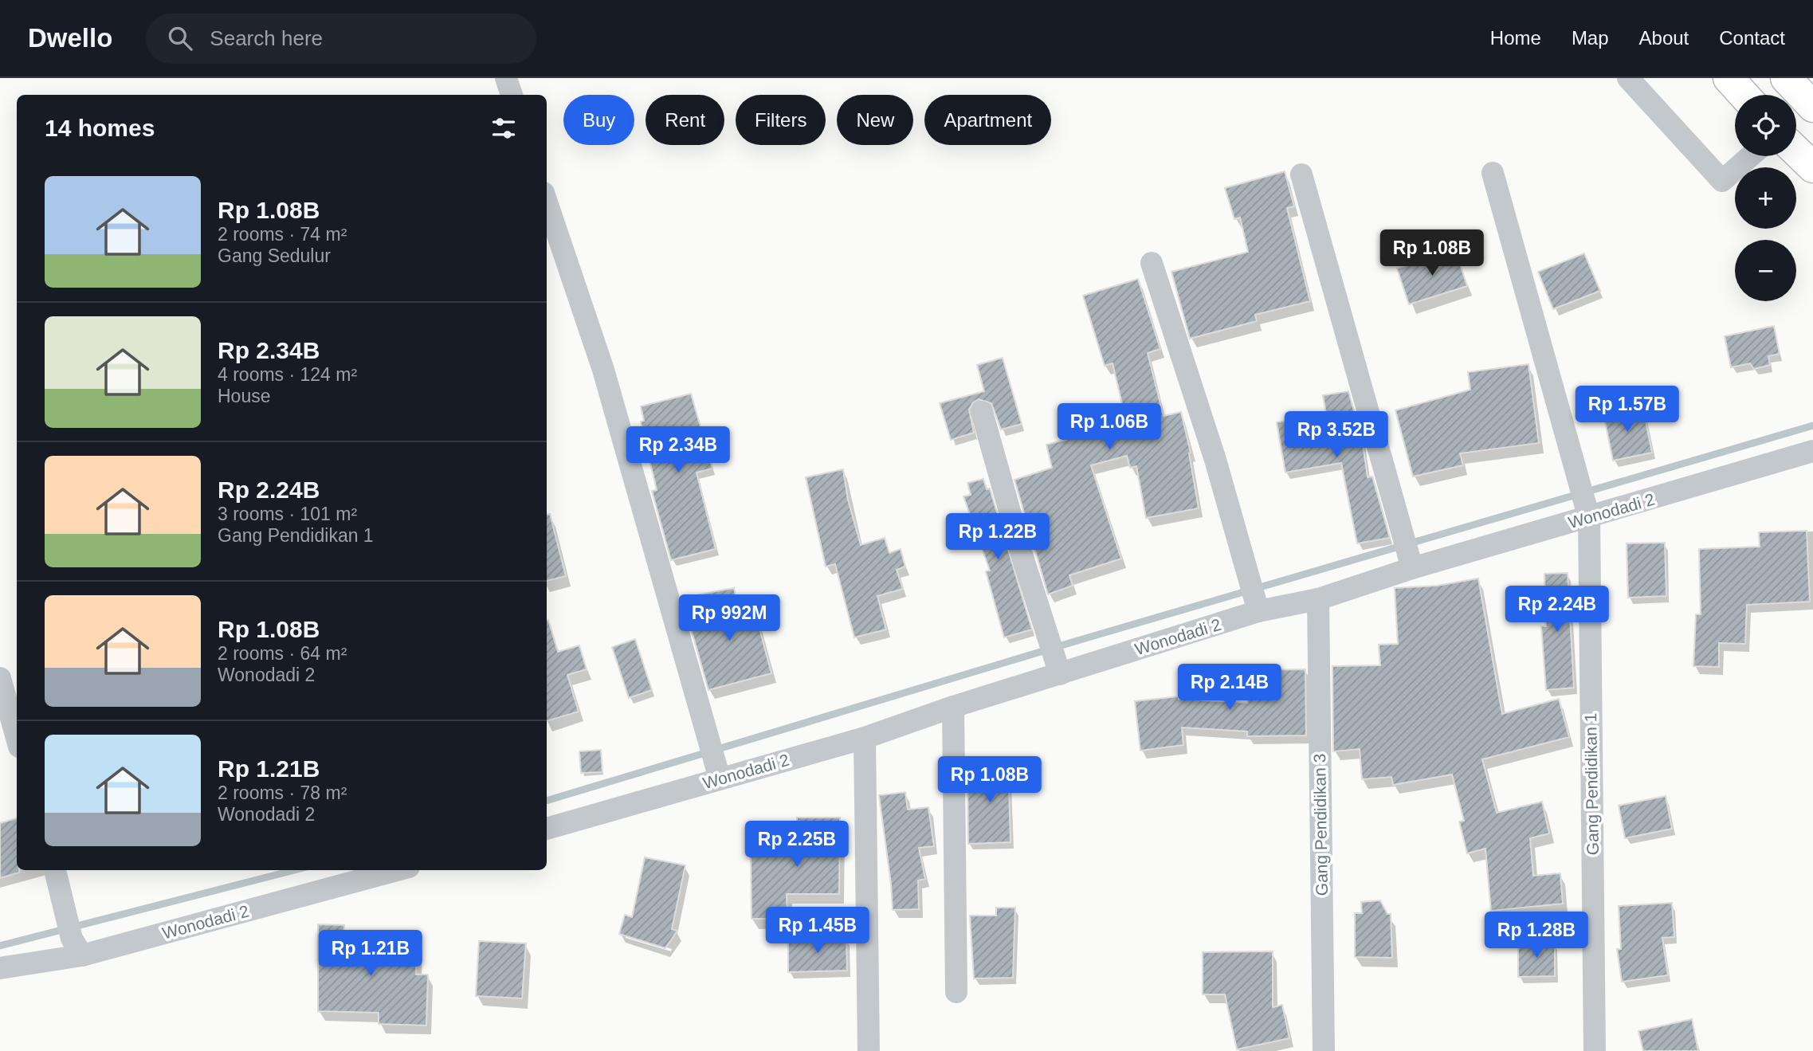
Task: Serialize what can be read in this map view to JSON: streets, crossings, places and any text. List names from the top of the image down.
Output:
{
  "streets": {
    "street": ["Wonodadi 2", "Gang Pendidikan 1", "Gang Pendidikan 3"]
  },
  "crossings": [
    ["Wonodadi 2", "Gang Pendidikan 1"],
    ["Wonodadi 2", "Gang Pendidikan 3"]
  ],
  "page": {
    "header": "Dwello",
    "search": "Search here",
    "nav": [
      "Home",
      "Map",
      "About",
      "Contact"
    ],
    "map_buttons": ["+", "−"],
    "chip": [
      "Buy",
      "Rent",
      "Filters",
      "New",
      "Apartment"
    ],
    "heading": "14 homes",
    "list": [
      {
        "name": "Rp 1.08B",
        "note": "2 rooms · 74 m² · Gang Sedulur"
      },
      {
        "name": "Rp 2.34B",
        "note": "4 rooms · 124 m² · House"
      },
      {
        "name": "Rp 2.24B",
        "note": "3 rooms · 101 m² · Gang Pendidikan 1"
      },
      {
        "name": "Rp 1.08B",
        "note": "2 rooms · 64 m² · Wonodadi 2"
      },
      {
        "name": "Rp 1.21B",
        "note": "2 rooms · 78 m² · Wonodadi 2"
      }
    ],
    "price": [
      "Rp 1.08B",
      "Rp 1.57B",
      "Rp 1.06B",
      "Rp 3.52B",
      "Rp 2.34B",
      "Rp 1.22B",
      "Rp 2.24B",
      "Rp 992M",
      "Rp 2.14B",
      "Rp 1.08B",
      "Rp 2.25B",
      "Rp 1.45B",
      "Rp 1.28B",
      "Rp 1.21B"
    ]
  }
}
